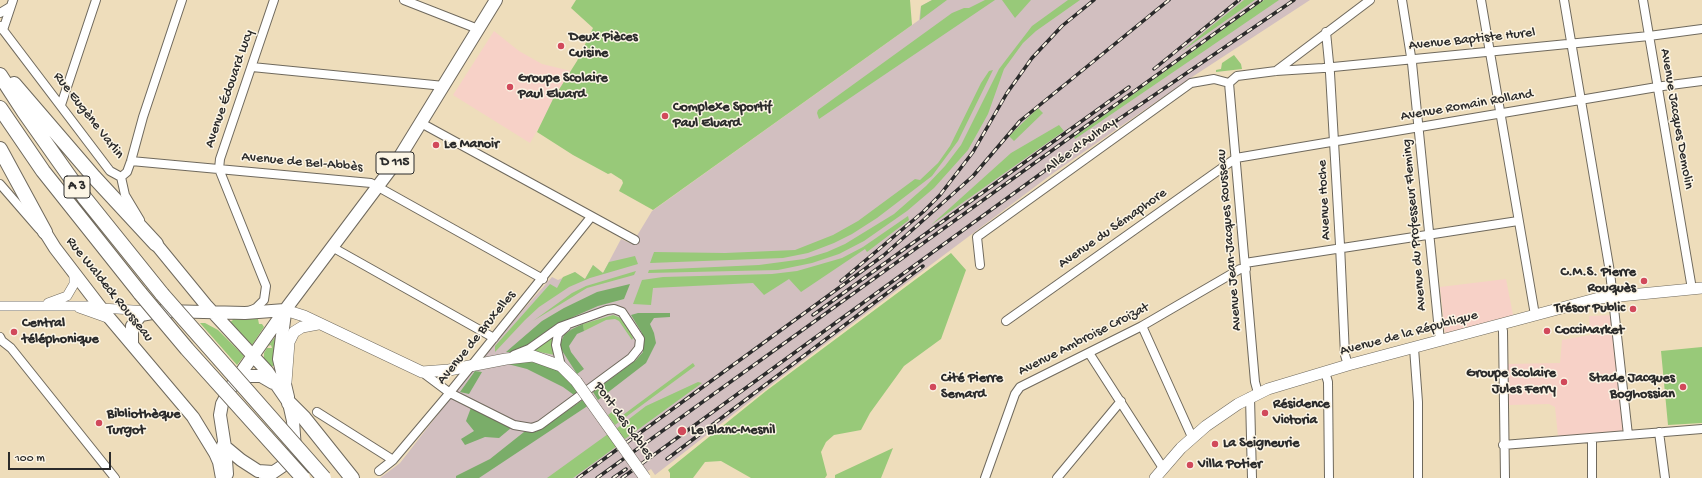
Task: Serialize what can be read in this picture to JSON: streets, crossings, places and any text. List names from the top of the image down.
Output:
{
  "streets": {
    "highway": ["A 3"],
    "main road": [
      "Rue Eugène Varlin",
      "D 115",
      "Rue Waldeck Rousseau",
      "Avenue de la République",
      "Pont des Sables"
    ],
    "street": [
      "Avenue Baptiste Hurel",
      "Avenue Édouard Lucy",
      "Avenue Romain Rolland",
      "Avenue Jacques Demolin",
      "Allée d'Aulnay",
      "Avenue de Bel-Abbès",
      "Avenue Hoche",
      "Avenue du Professeur Fleming",
      "Avenue du Sémaphore",
      "Avenue Jean-Jacques Rousseau",
      "Avenue de Bruxelles",
      "Avenue Ambroise Croizat"
    ]
  },
  "crossings": [
    ["Avenue Baptiste Hurel", "Avenue Jacques Demolin"],
    ["Avenue Baptiste Hurel", "Allée d'Aulnay"],
    ["Avenue Baptiste Hurel", "Avenue Hoche"],
    ["Avenue Baptiste Hurel", "Avenue du Professeur Fleming"],
    ["Avenue Baptiste Hurel", "Avenue Jean-Jacques Rousseau"],
    ["Avenue Édouard Lucy", "Rue Eugène Varlin"],
    ["Avenue Édouard Lucy", "Avenue de Bel-Abbès"],
    ["Avenue Romain Rolland", "Avenue Jacques Demolin"],
    ["Avenue Romain Rolland", "Avenue Hoche"],
    ["Avenue Romain Rolland", "Avenue du Professeur Fleming"],
    ["Avenue Romain Rolland", "Avenue du Sémaphore"],
    ["Avenue Romain Rolland", "Avenue Jean-Jacques Rousseau"],
    ["Rue Eugène Varlin", "D 115"],
    ["Rue Eugène Varlin", "Rue Waldeck Rousseau"],
    ["Avenue Jacques Demolin", "Avenue de la République"],
    ["Allée d'Aulnay", "Avenue Jean-Jacques Rousseau"],
    ["Avenue de Bel-Abbès", "D 115"],
    ["Avenue de Bel-Abbès", "Avenue de Bruxelles"],
    ["D 115", "Rue Waldeck Rousseau"],
    ["Avenue Hoche", "Avenue de la République"],
    ["Avenue Hoche", "Avenue Ambroise Croizat"],
    ["Avenue du Professeur Fleming", "Avenue de la République"],
    ["Avenue du Professeur Fleming", "Avenue Ambroise Croizat"],
    ["Avenue du Sémaphore", "Avenue Jean-Jacques Rousseau"],
    ["Avenue Jean-Jacques Rousseau", "Avenue de la République"],
    ["Avenue Jean-Jacques Rousseau", "Avenue Ambroise Croizat"]
  ],
  "places": [
    "Deux Pièces Cuisine",
    "Groupe Scolaire Paul Eluard",
    "Complexe Sportif Paul Eluard",
    "Le Manoir",
    "C.M.S. Pierre Rouquès",
    "Trésor Public",
    "CocciMarket",
    "Central téléphonique",
    "Groupe Scolaire Jules Ferry",
    "Cité Pierre Semard",
    "Stade Jacques Boghossian",
    "Résidence Victoria",
    "Bibliothèque Turgot",
    "Le Blanc-Mesnil",
    "La Seigneurie",
    "Villa Potier"
  ],
  "scale_bar": "100 m"
}
